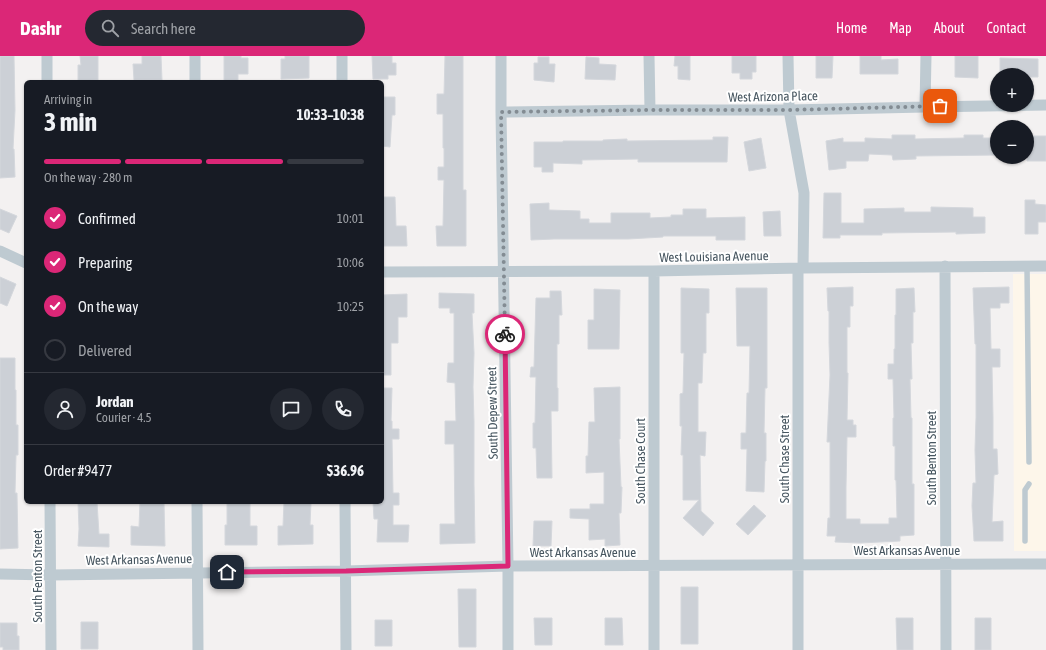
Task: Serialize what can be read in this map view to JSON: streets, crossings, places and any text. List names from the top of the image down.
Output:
{
  "streets": {
    "street": [
      "West Arizona Place",
      "West Louisiana Avenue",
      "South Depew Street",
      "South Benton Street",
      "South Chase Street",
      "South Chase Court",
      "West Arkansas Avenue",
      "South Fenton Street"
    ]
  },
  "crossings": [
    ["West Arizona Place", "South Depew Street"],
    ["West Arizona Place", "South Chase Street"],
    ["West Louisiana Avenue", "South Depew Street"],
    ["West Louisiana Avenue", "South Benton Street"],
    ["West Louisiana Avenue", "South Chase Street"],
    ["West Louisiana Avenue", "South Chase Court"],
    ["South Depew Street", "West Arkansas Avenue"],
    ["South Benton Street", "West Arkansas Avenue"],
    ["South Chase Street", "West Arkansas Avenue"],
    ["South Chase Court", "West Arkansas Avenue"],
    ["West Arkansas Avenue", "South Fenton Street"]
  ],
  "page": {
    "header": "Dashr",
    "search": "Search here",
    "nav": [
      "Home",
      "Map",
      "About",
      "Contact"
    ],
    "map_buttons": ["+", "−"],
    "heading": ["3 min", "Arriving in", "10:33–10:38"],
    "panel": [
      "Jordan",
      "Courier · 4.5",
      "Order #9477",
      "$36.96"
    ],
    "bar": "On the way · 280 m",
    "list": [
      ["Confirmed", "10:01"],
      ["Preparing", "10:06"],
      ["On the way", "10:25"],
      "Delivered"
    ]
  }
}
